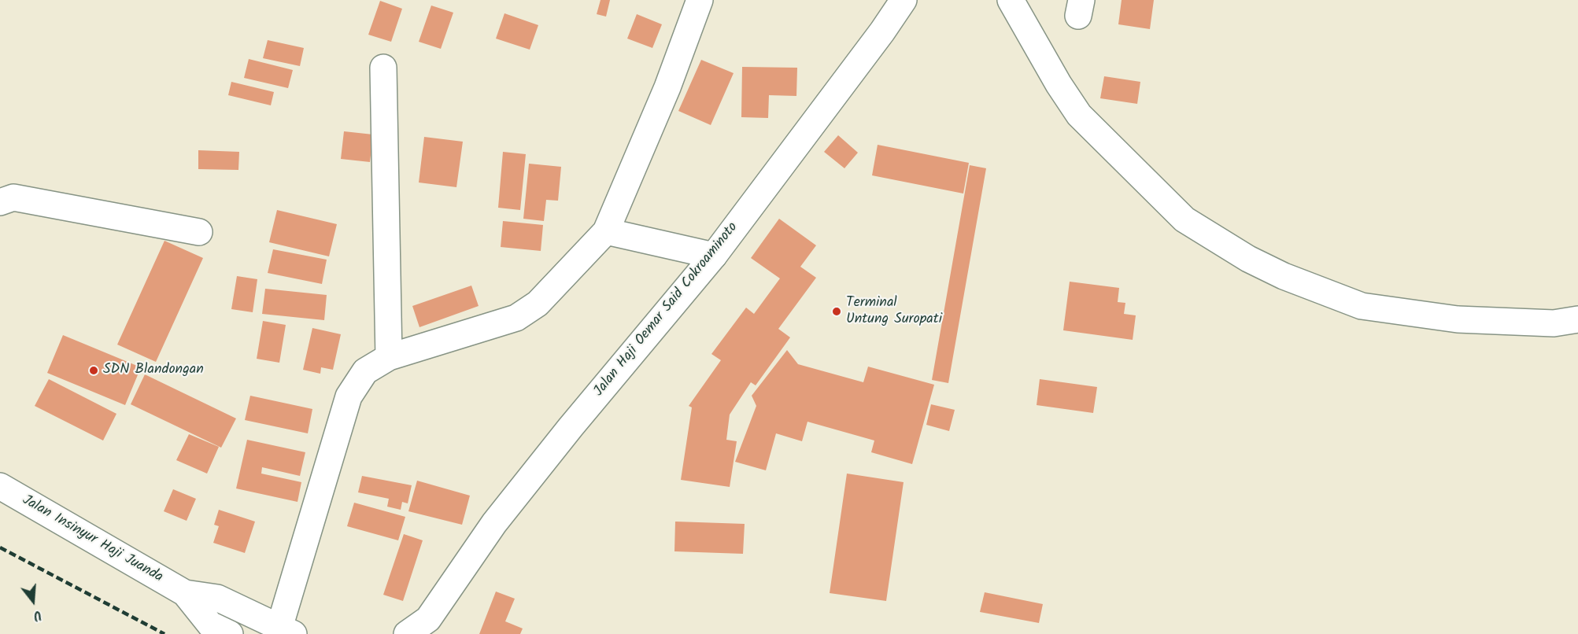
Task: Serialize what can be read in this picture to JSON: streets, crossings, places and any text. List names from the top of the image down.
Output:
{
  "streets": {
    "main road": ["Jalan Haji Oemar Said Cokroaminoto", "Jalan Insinyur Haji Juanda"]
  },
  "places": ["Terminal Untung Suropati", "SDN Blandongan"],
  "north": "bottom"
}
